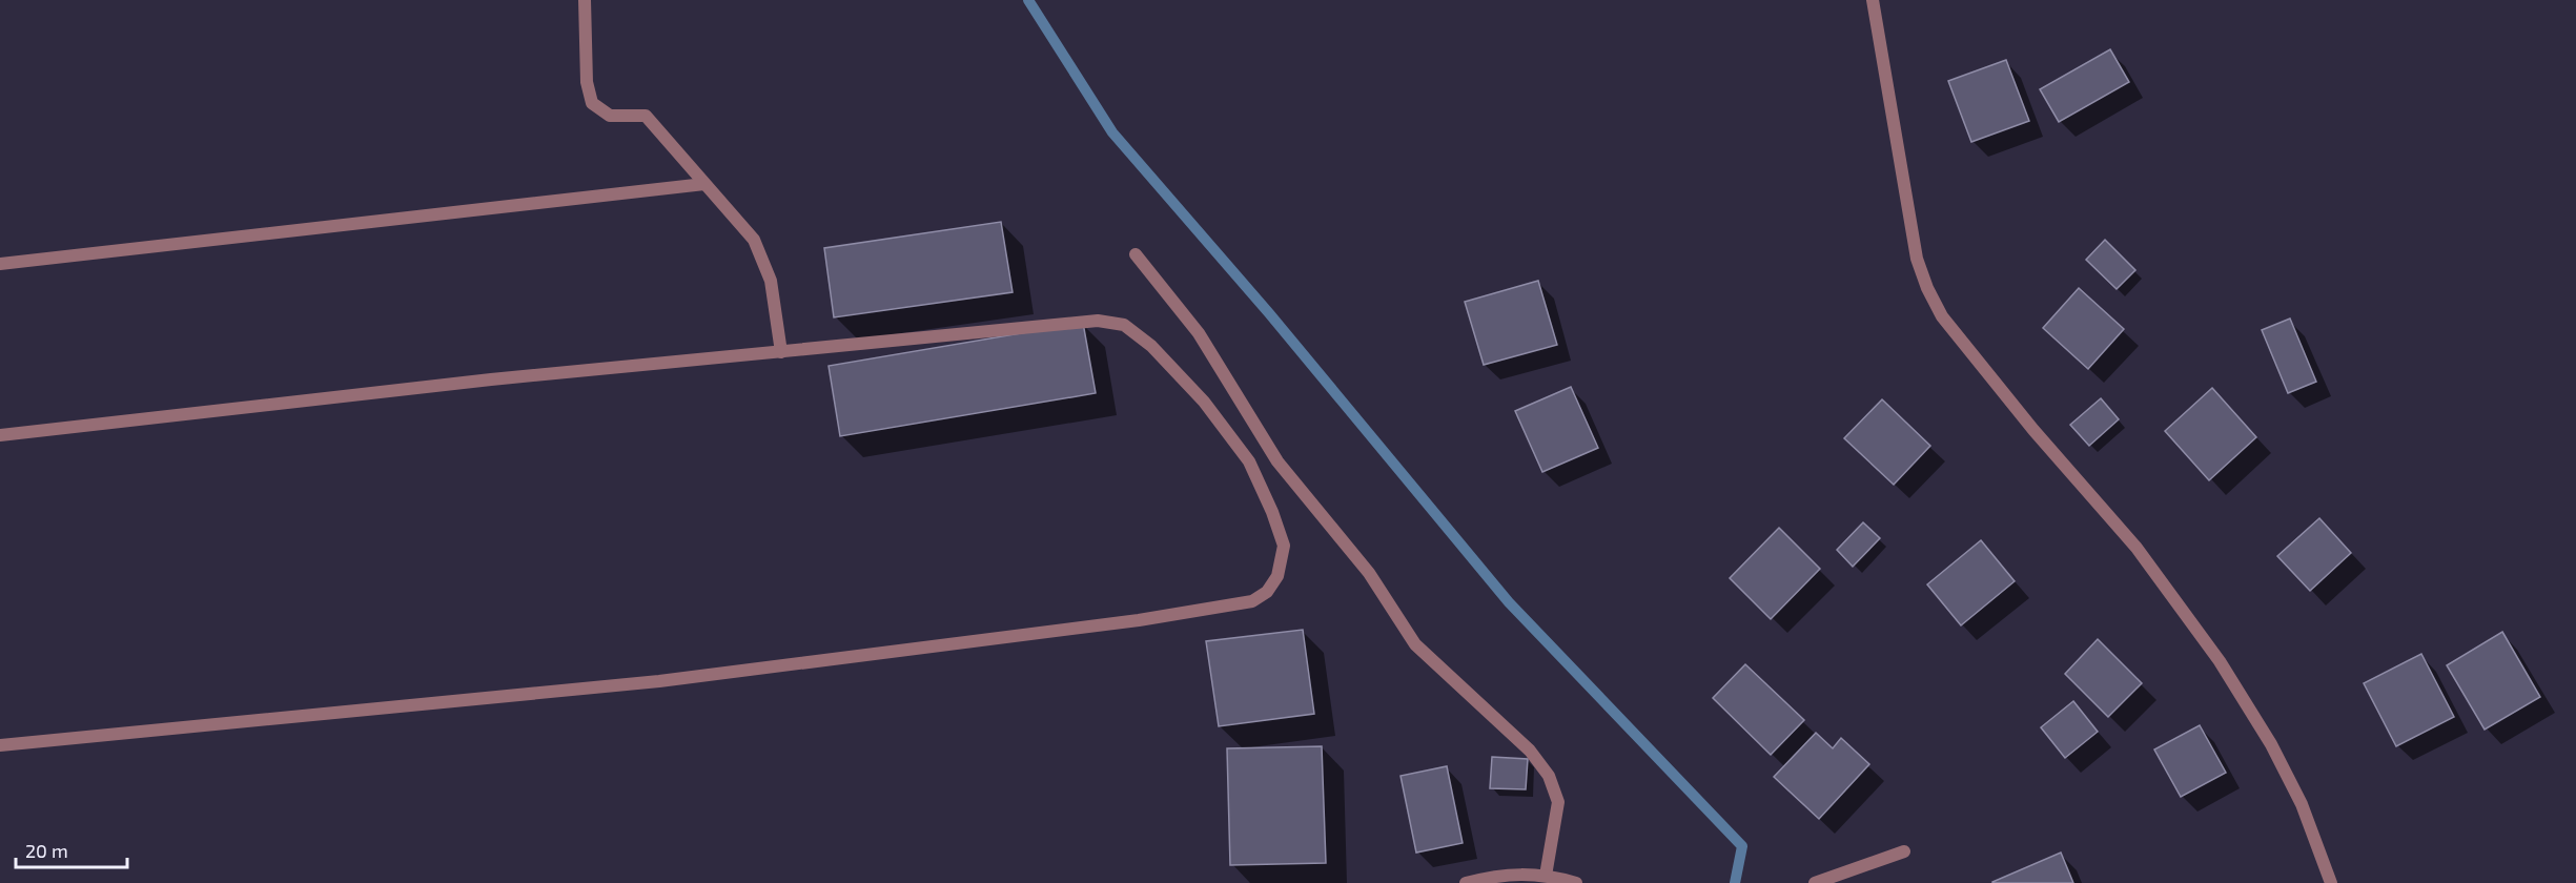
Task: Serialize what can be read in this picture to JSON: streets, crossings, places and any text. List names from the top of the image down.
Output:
{
  "scale_bar": "20 m"
}
